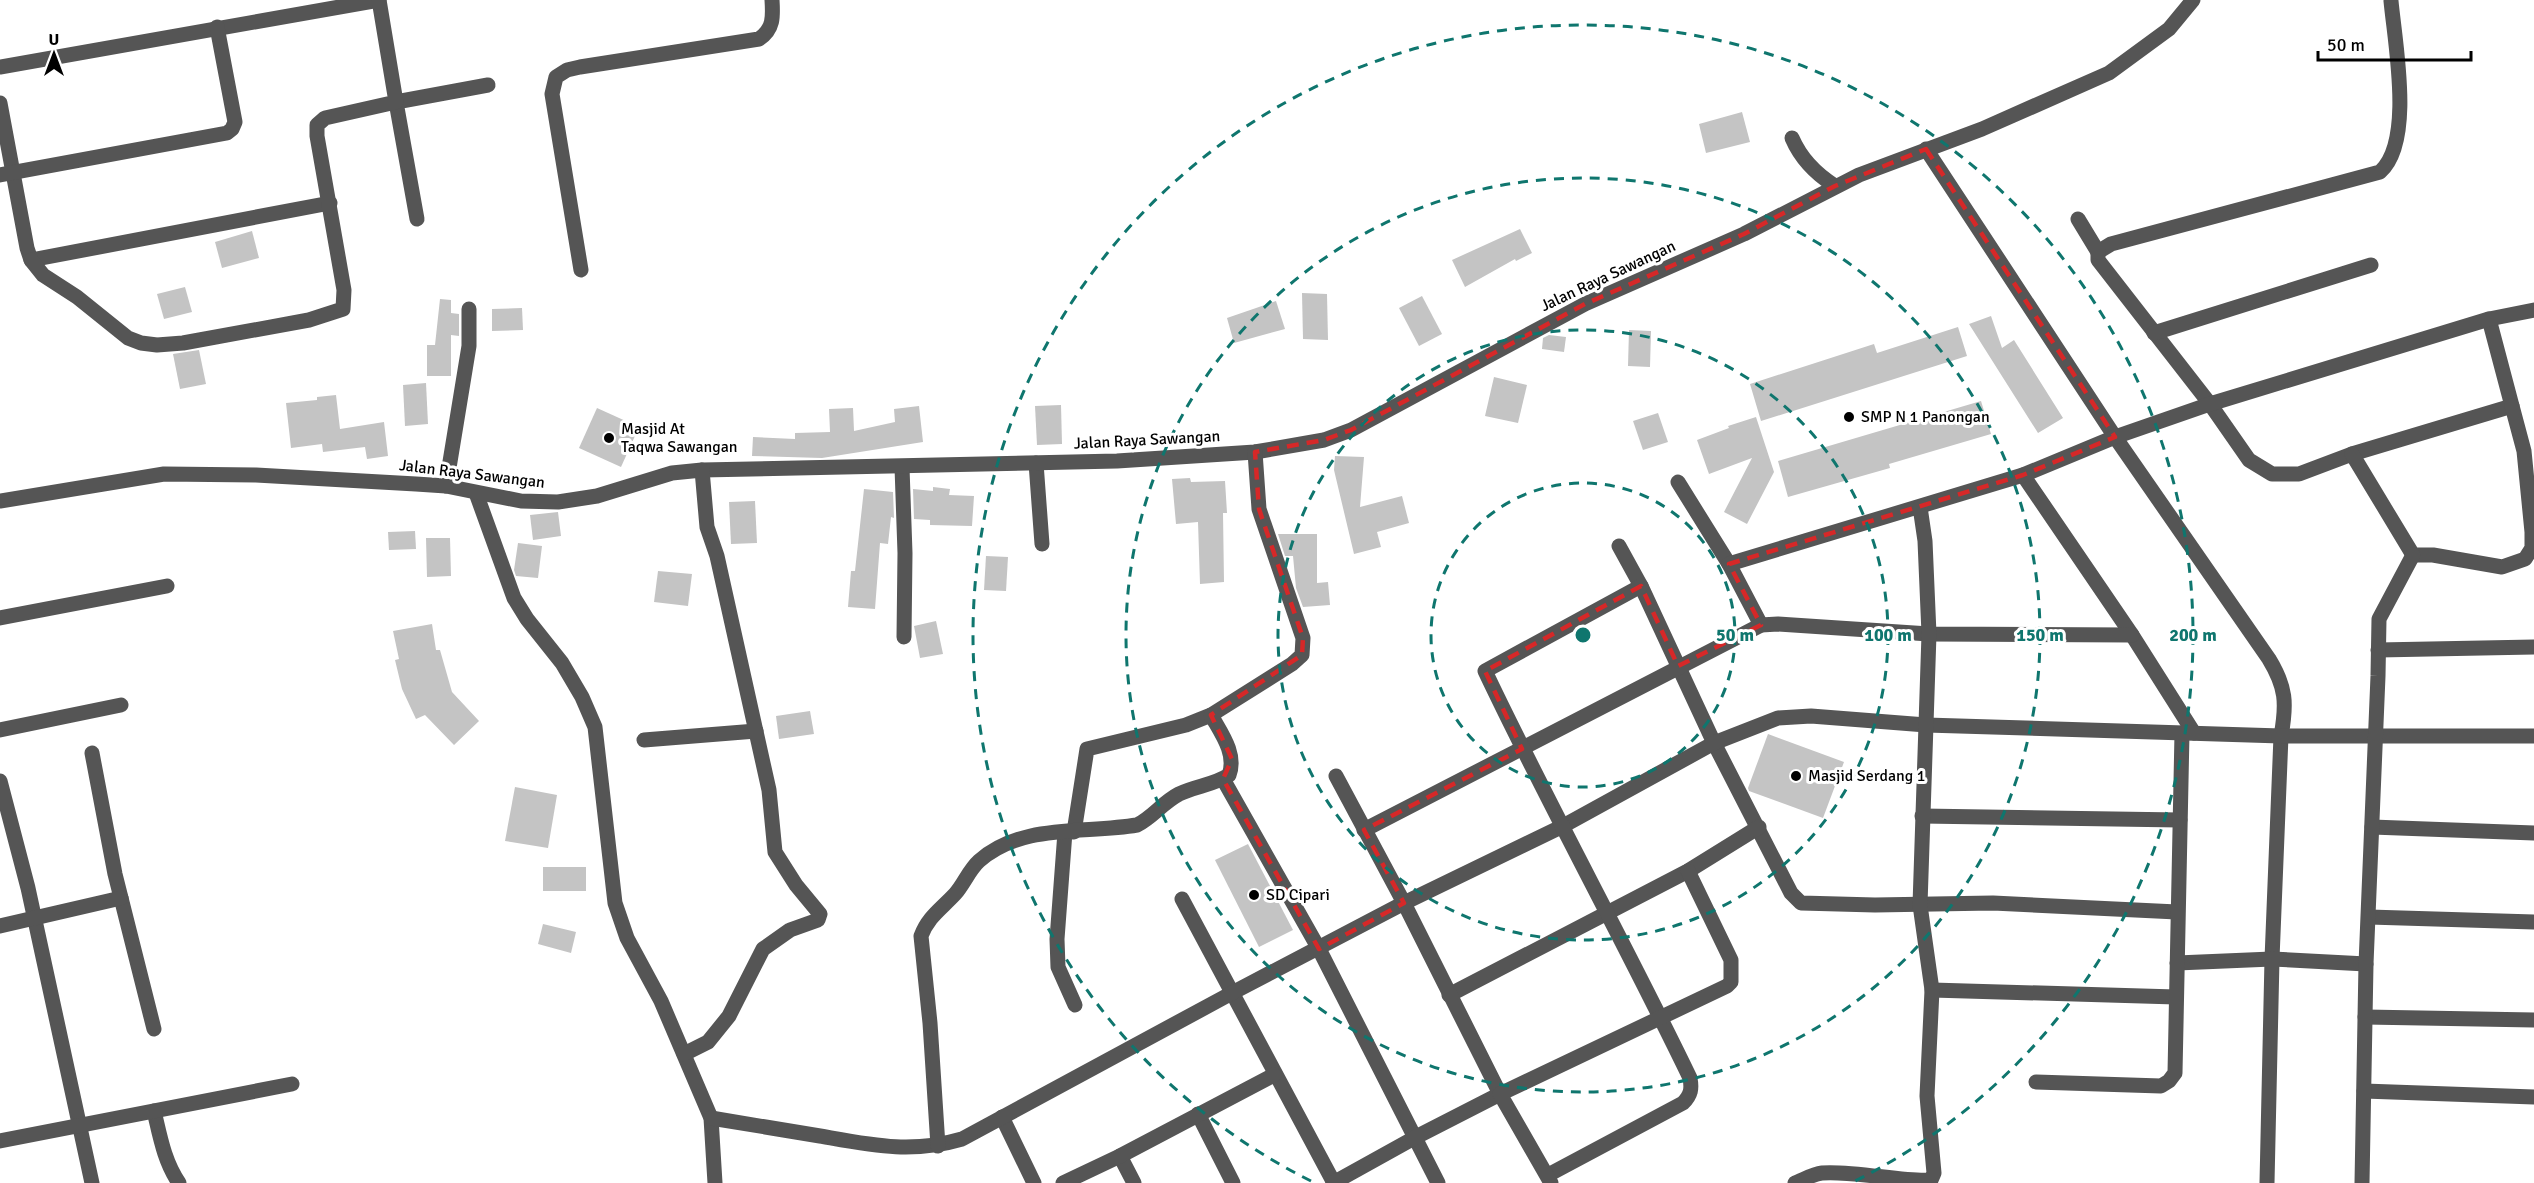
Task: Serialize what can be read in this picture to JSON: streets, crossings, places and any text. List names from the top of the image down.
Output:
{
  "streets": {
    "street": ["Jalan Raya Sawangan"]
  },
  "places": [
    "SMP N 1 Panongan",
    "Masjid At Taqwa Sawangan",
    "Masjid Serdang 1",
    "SD Cipari"
  ],
  "scale_bar": "50 m",
  "north": "top",
  "rings": [
    "50 m",
    "100 m",
    "150 m",
    "200 m"
  ]
}
